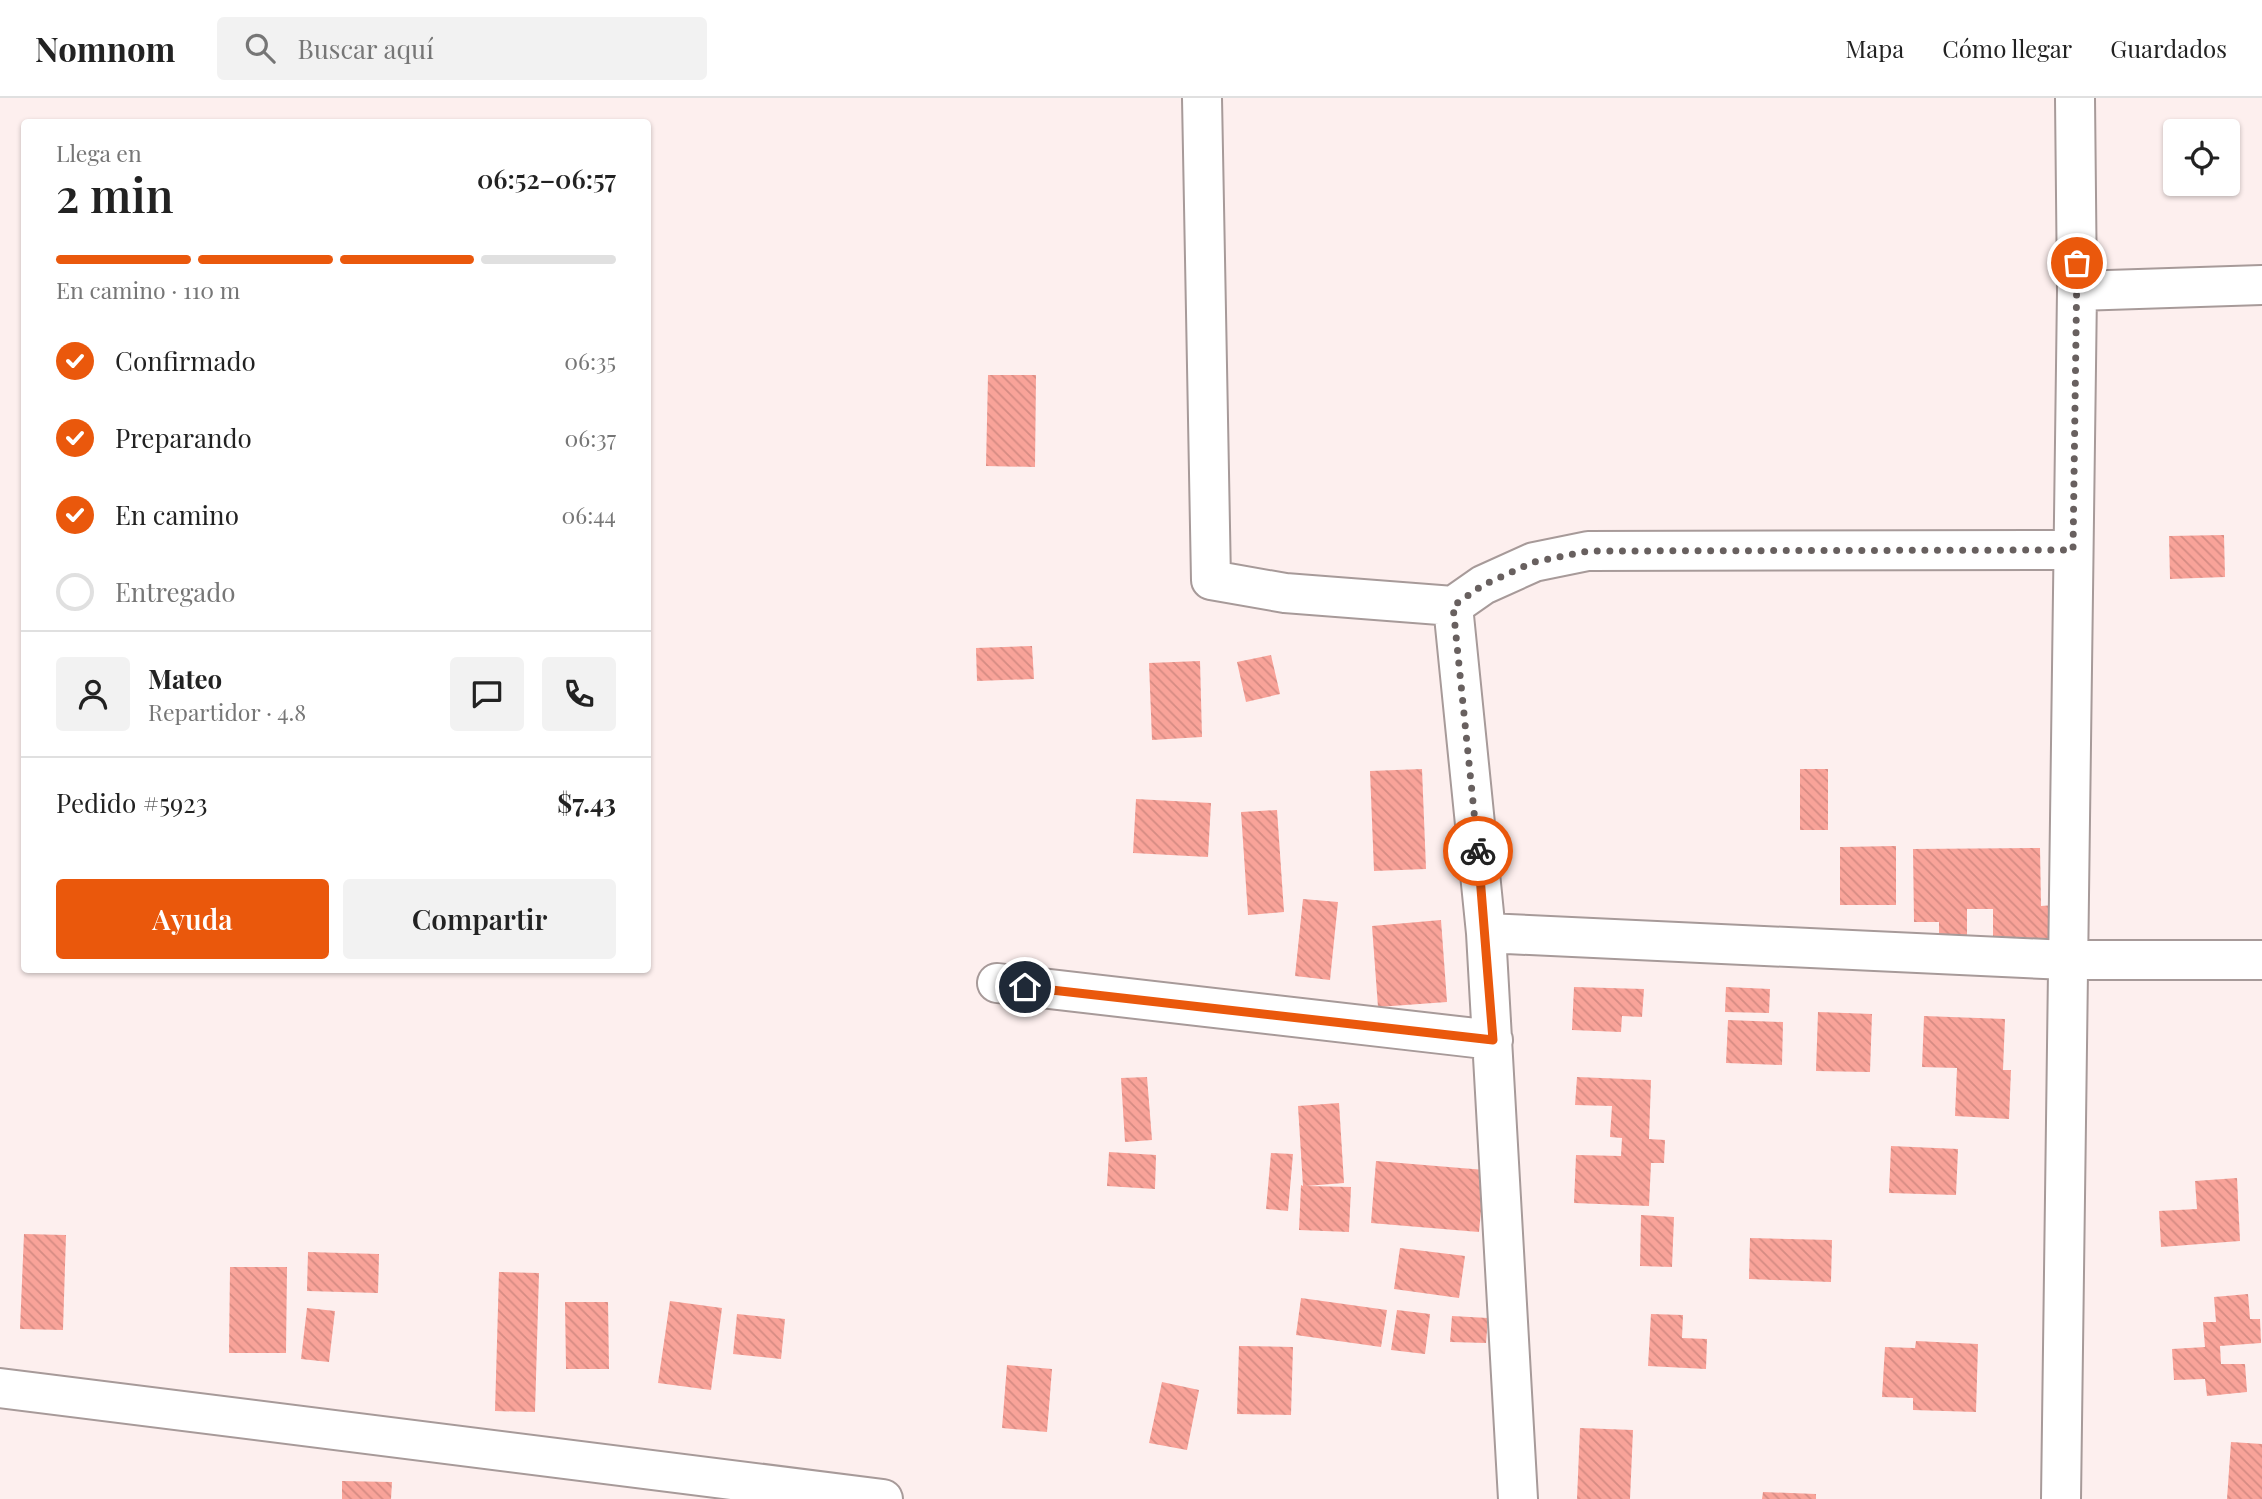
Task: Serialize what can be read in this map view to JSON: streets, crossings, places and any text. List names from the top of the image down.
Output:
{
  "page": {
    "header": "Nomnom",
    "search": "Buscar aquí",
    "nav": ["Mapa", "Cómo llegar", "Guardados"],
    "heading": ["2 min", "Llega en", "06:52–06:57"],
    "panel": [
      "Mateo",
      "Repartidor · 4.8",
      "Pedido #5923",
      "$7.43"
    ],
    "bar": "En camino · 110 m",
    "list": [
      ["Confirmado", "06:35"],
      ["Preparando", "06:37"],
      ["En camino", "06:44"],
      "Entregado"
    ],
    "buttons": ["Ayuda", "Compartir"]
  }
}
